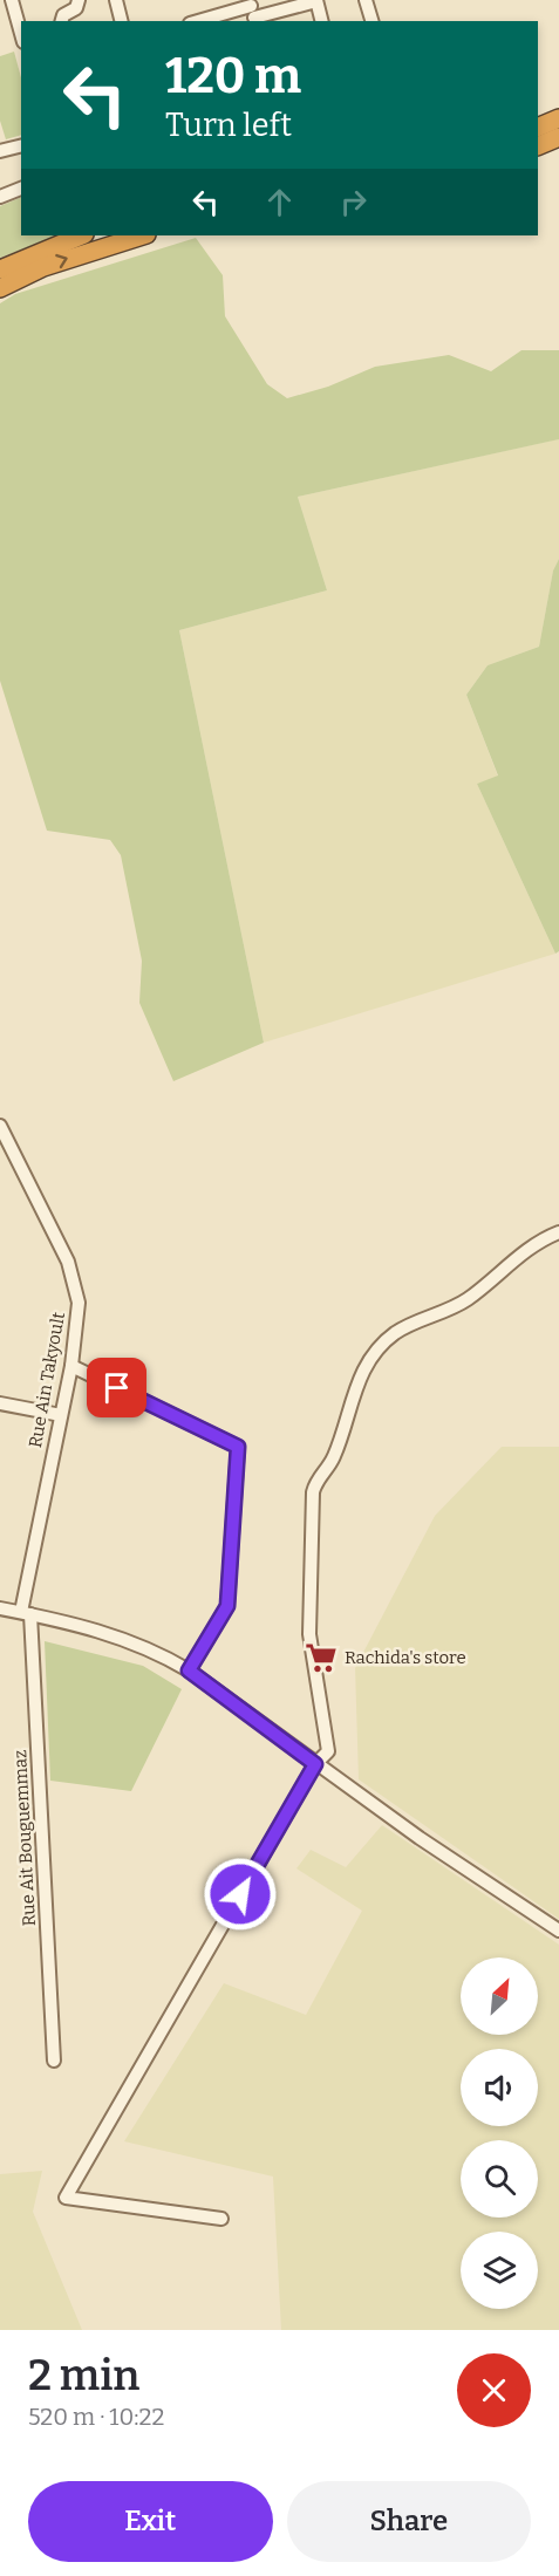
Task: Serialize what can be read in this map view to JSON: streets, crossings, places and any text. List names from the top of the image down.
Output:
{
  "streets": {
    "street": ["Rue Ain Takyoult", "Rue Ait Bouguemmaz"]
  },
  "crossings": [
    ["Rue Ain Takyoult", "Rue Ait Bouguemmaz"]
  ],
  "places": {
    "supermarket": ["Rachida's store"]
  },
  "north": "top right",
  "page": {
    "turn": ["120 m", "Turn left"],
    "heading": ["2 min", "520 m · 10:22"],
    "buttons": ["Exit", "Share"]
  }
}
